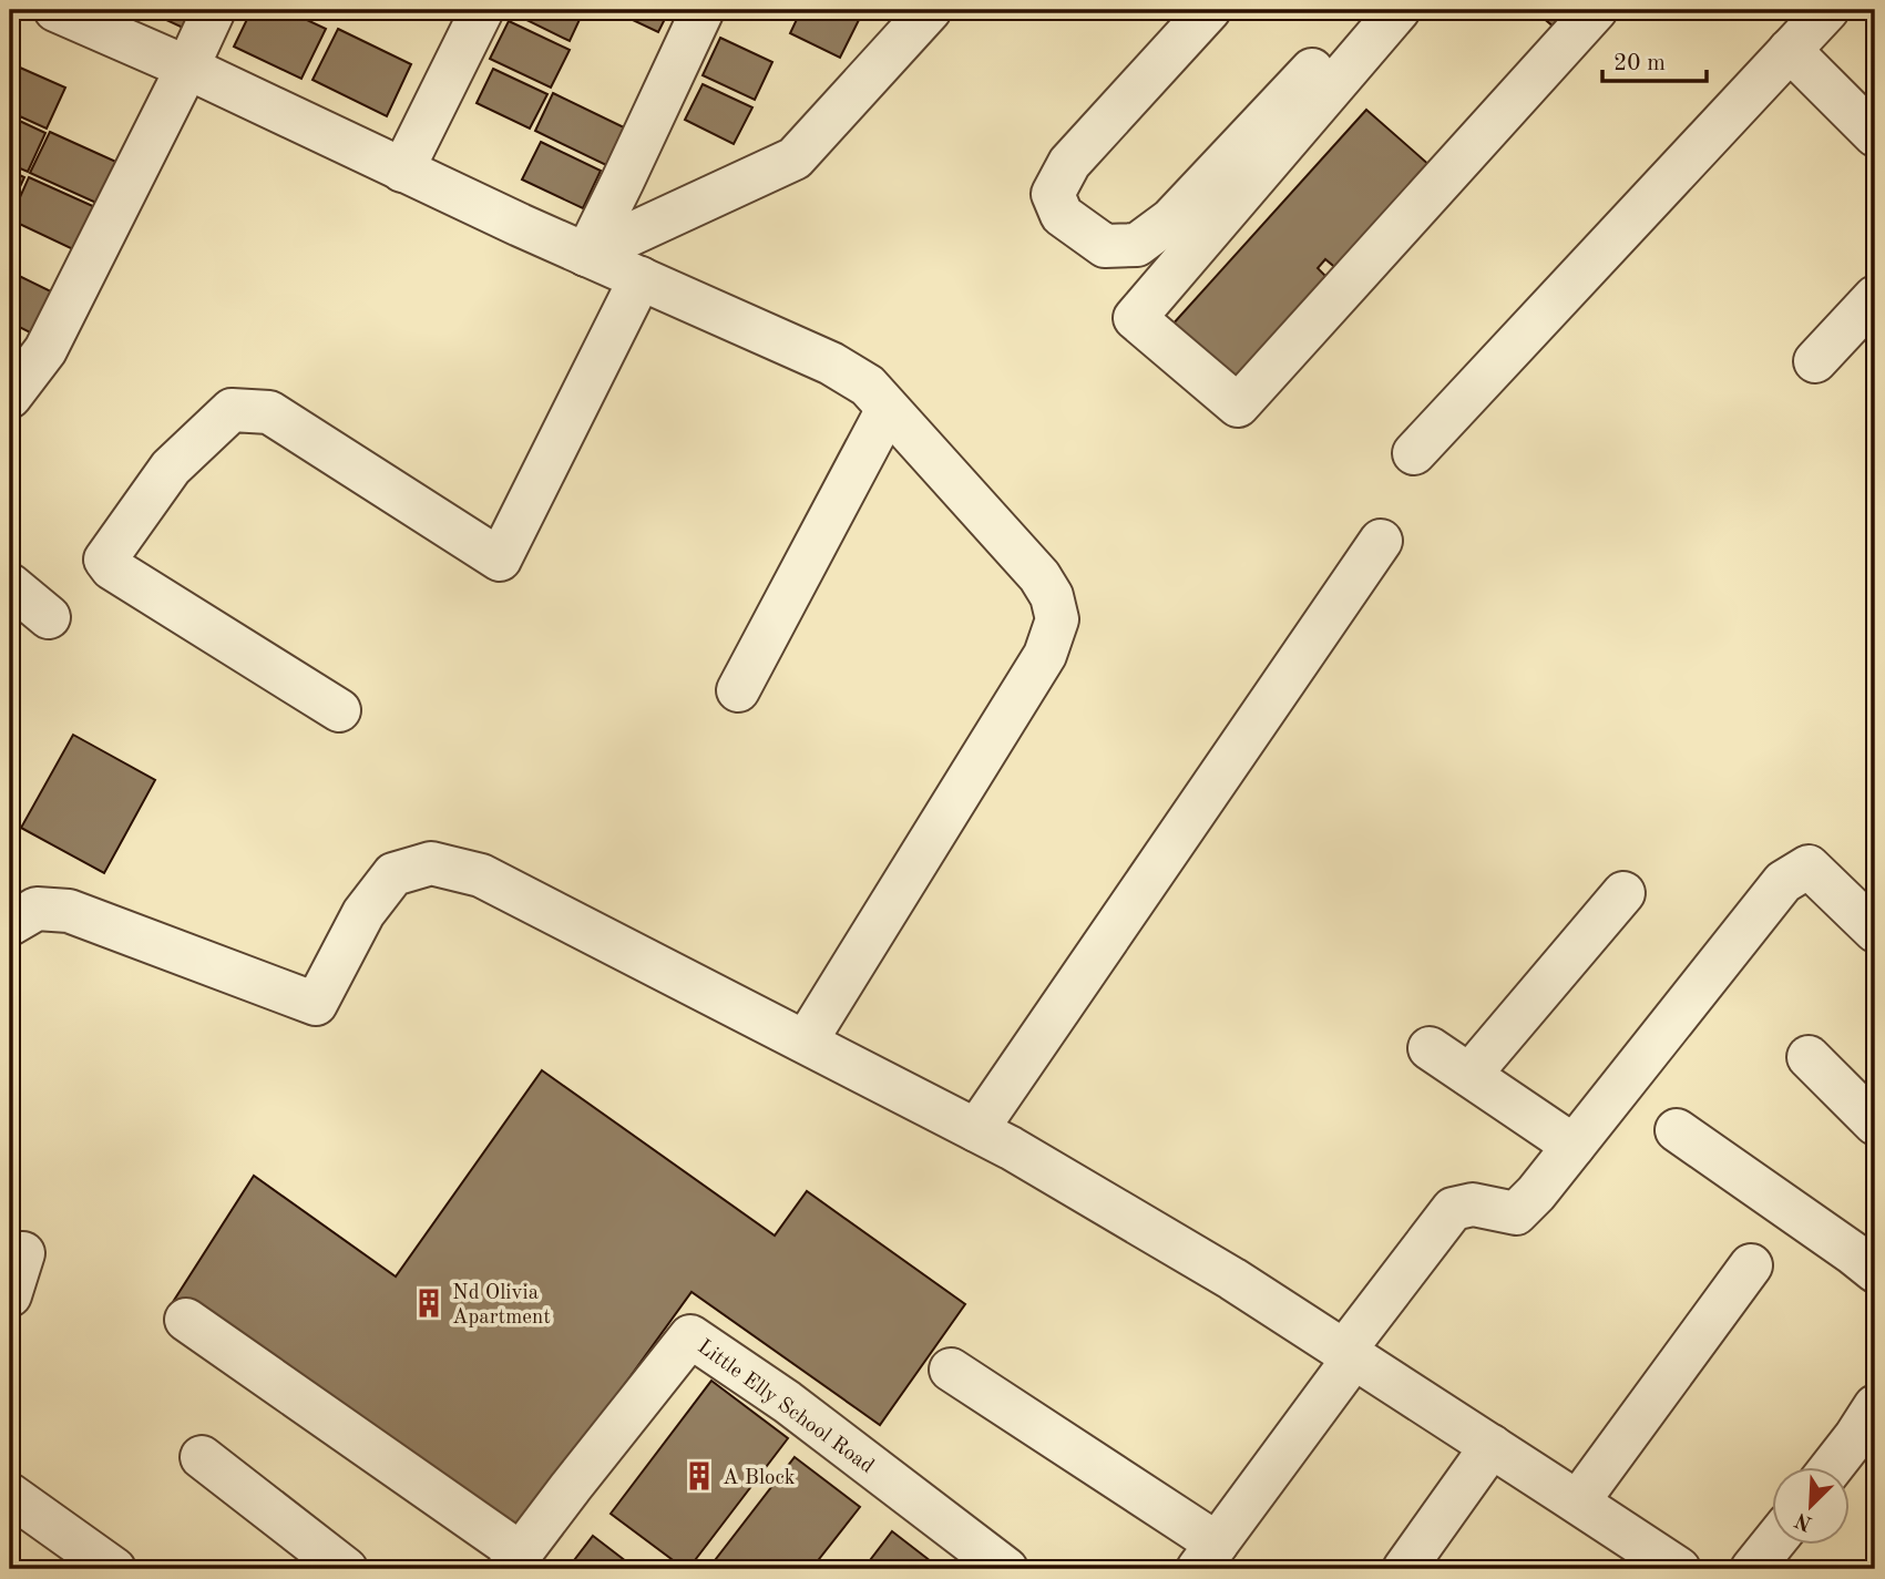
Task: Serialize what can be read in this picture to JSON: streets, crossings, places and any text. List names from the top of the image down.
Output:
{
  "streets": {
    "street": ["Little Elly School Road"]
  },
  "places": {
    "building": ["Nd Olivia Apartment", "A Block"]
  },
  "scale_bar": "20 m",
  "north": "bottom left"
}
